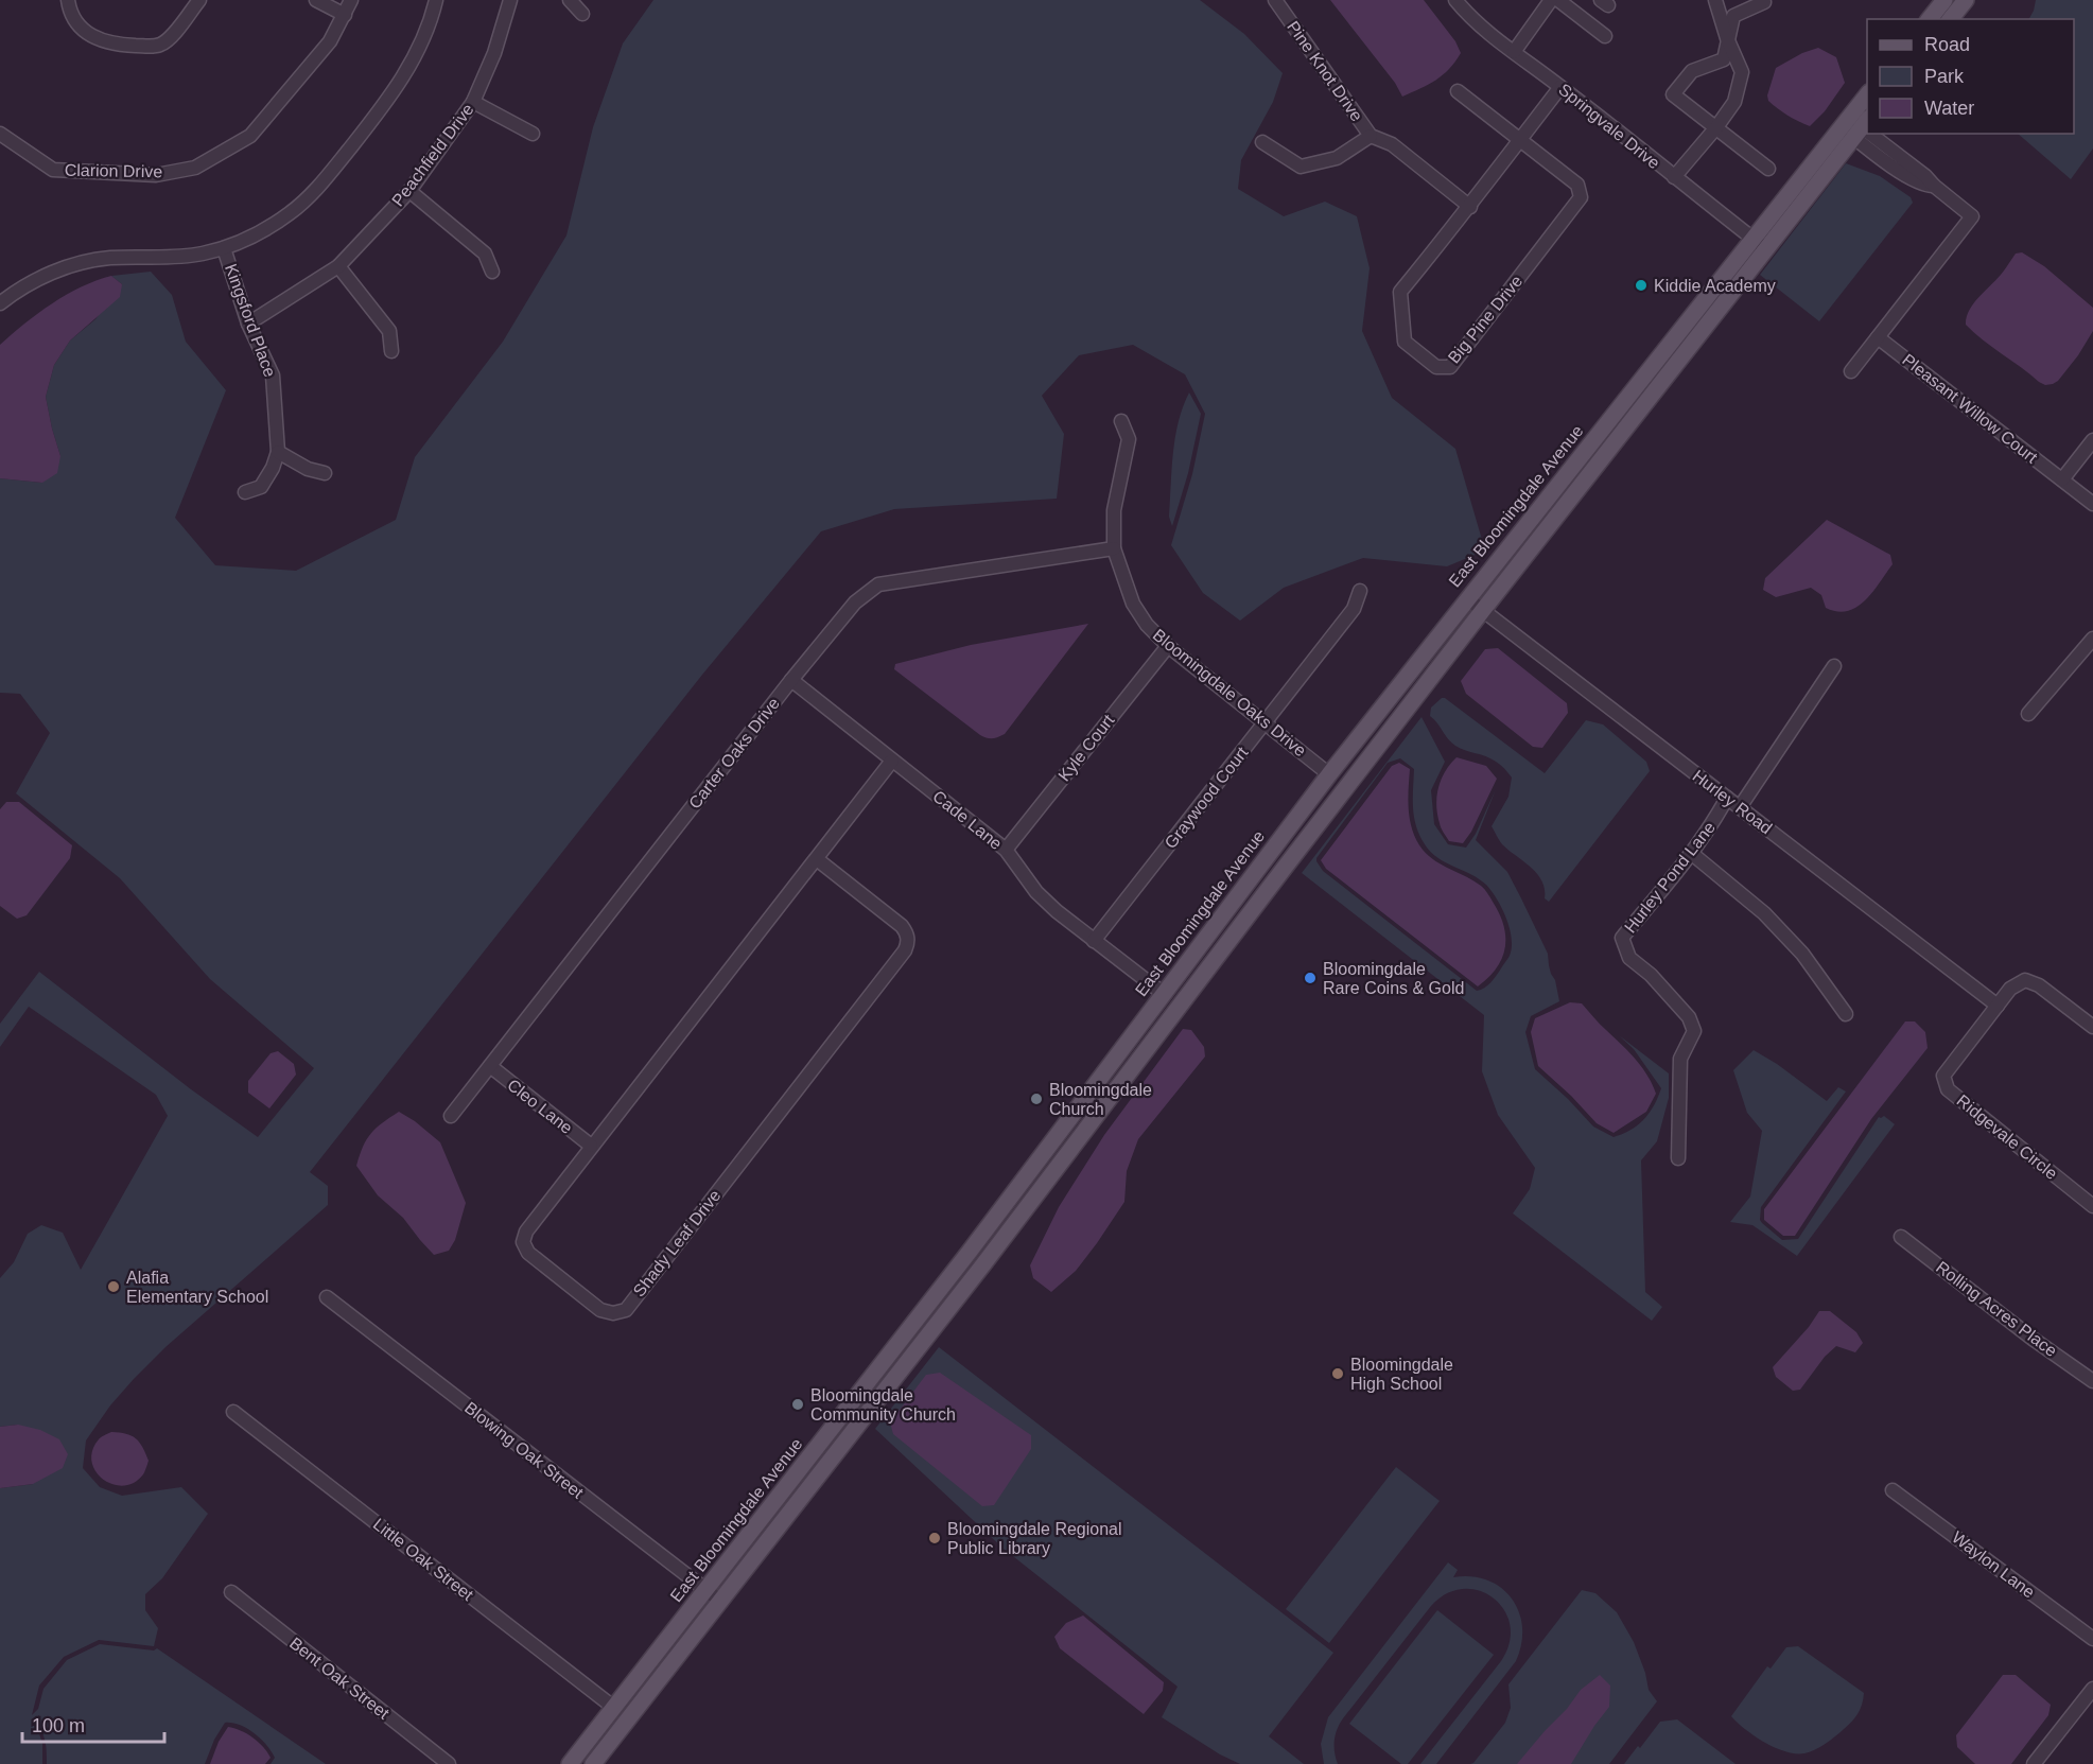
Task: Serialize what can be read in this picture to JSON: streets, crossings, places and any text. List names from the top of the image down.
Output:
{
  "streets": {
    "main road": ["East Bloomingdale Avenue"],
    "street": [
      "Pine Knot Drive",
      "Springvale Drive",
      "Peachfield Drive",
      "Clarion Drive",
      "Big Pine Drive",
      "Kingsford Place",
      "Pleasant Willow Court",
      "Bloomingdale Oaks Drive",
      "Kyle Court",
      "Carter Oaks Drive",
      "Graywood Court",
      "Hurley Road",
      "Cade Lane",
      "Hurley Pond Lane",
      "Cleo Lane",
      "Ridgevale Circle",
      "Shady Leaf Drive",
      "Rolling Acres Place",
      "Blowing Oak Street",
      "Little Oak Street",
      "Waylon Lane",
      "Bent Oak Street"
    ]
  },
  "crossings": [
    ["Pine Knot Drive", "Big Pine Drive"],
    ["Springvale Drive", "Big Pine Drive"],
    ["Springvale Drive", "East Bloomingdale Avenue"],
    ["Peachfield Drive", "Kingsford Place"],
    ["East Bloomingdale Avenue", "Bloomingdale Oaks Drive"],
    ["East Bloomingdale Avenue", "Hurley Road"],
    ["East Bloomingdale Avenue", "Cade Lane"],
    ["East Bloomingdale Avenue", "Blowing Oak Street"],
    ["East Bloomingdale Avenue", "Little Oak Street"],
    ["Bloomingdale Oaks Drive", "Kyle Court"],
    ["Bloomingdale Oaks Drive", "Carter Oaks Drive"],
    ["Bloomingdale Oaks Drive", "Graywood Court"],
    ["Kyle Court", "Cade Lane"],
    ["Carter Oaks Drive", "Cade Lane"],
    ["Carter Oaks Drive", "Cleo Lane"],
    ["Graywood Court", "Cade Lane"],
    ["Hurley Road", "Hurley Pond Lane"],
    ["Hurley Road", "Ridgevale Circle"],
    ["Cade Lane", "Shady Leaf Drive"],
    ["Cleo Lane", "Shady Leaf Drive"]
  ],
  "places": [
    "Kiddie Academy",
    "Bloomingdale Rare Coins & Gold",
    "Bloomingdale Church",
    "Alafia Elementary School",
    "Bloomingdale High School",
    "Bloomingdale Community Church",
    "Bloomingdale Regional Public Library"
  ],
  "legend": ["Road", "Park", "Water"],
  "scale_bar": "100 m"
}
